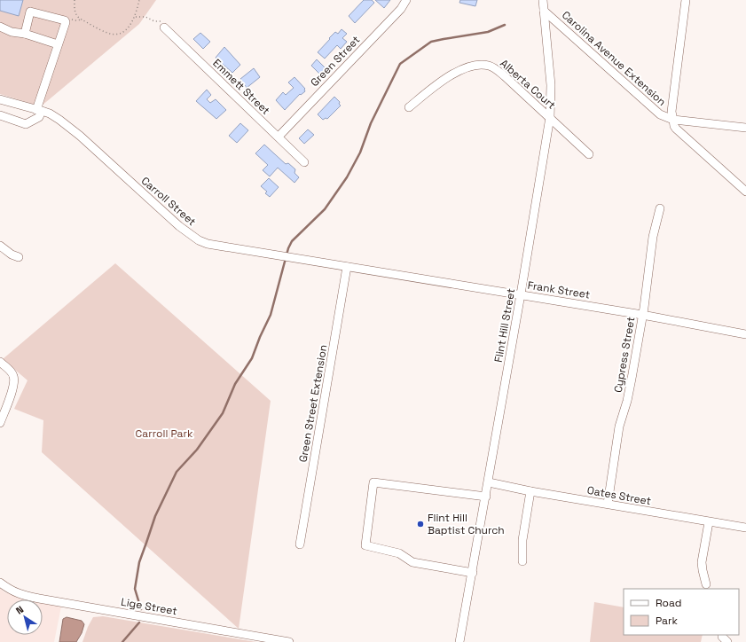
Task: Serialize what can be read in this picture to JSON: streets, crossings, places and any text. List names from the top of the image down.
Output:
{
  "streets": {
    "street": [
      "Carolina Avenue Extension",
      "Green Street",
      "Alberta Court",
      "Emmett Street",
      "Carroll Street",
      "Frank Street",
      "Flint Hill Street",
      "Cypress Street",
      "Green Street Extension",
      "Oates Street",
      "Lige Street"
    ]
  },
  "crossings": [
    ["Carolina Avenue Extension", "Flint Hill Street"],
    ["Green Street", "Emmett Street"],
    ["Alberta Court", "Flint Hill Street"],
    ["Carroll Street", "Frank Street"],
    ["Carroll Street", "Green Street Extension"],
    ["Frank Street", "Flint Hill Street"],
    ["Frank Street", "Cypress Street"],
    ["Frank Street", "Green Street Extension"],
    ["Flint Hill Street", "Oates Street"],
    ["Cypress Street", "Oates Street"]
  ],
  "parks": ["Carroll Park"],
  "places": ["Flint Hill Baptist Church"],
  "legend": ["Road", "Park"],
  "north": "top left"
}
